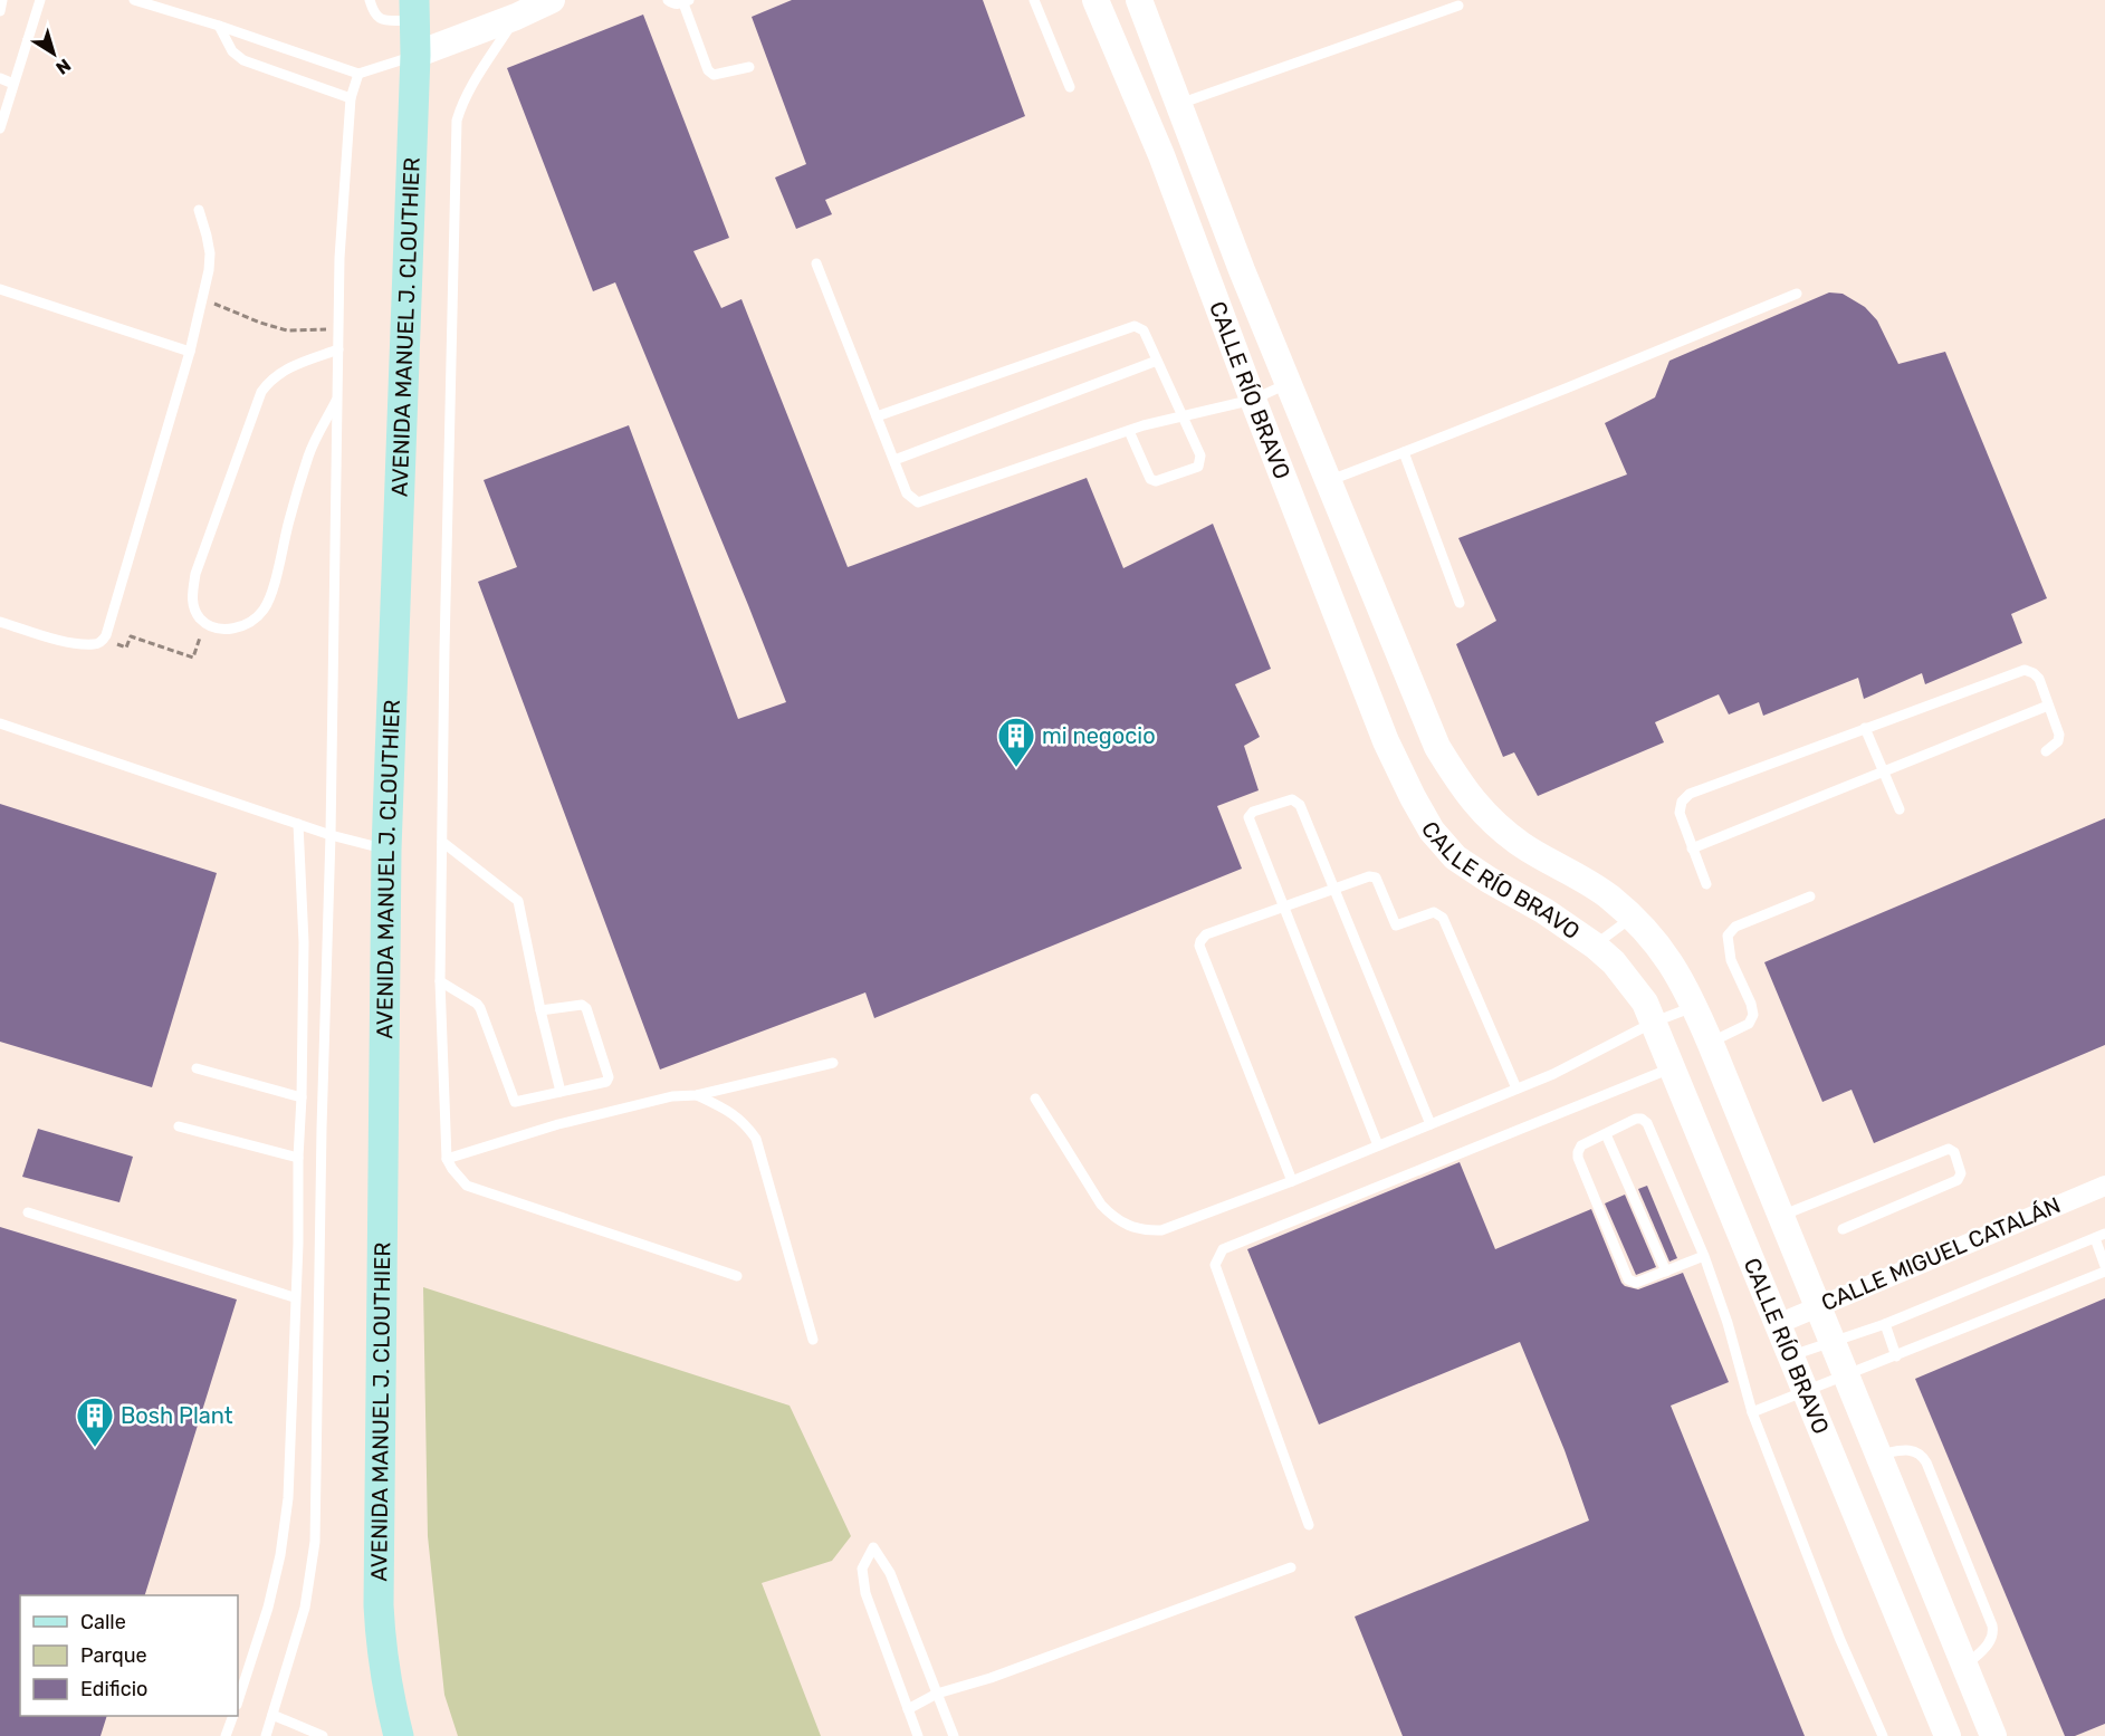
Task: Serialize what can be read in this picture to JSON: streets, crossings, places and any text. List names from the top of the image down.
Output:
{
  "streets": {
    "main road": ["AVENIDA MANUEL J. CLOUTHIER"],
    "street": ["CALLE RÍO BRAVO", "CALLE MIGUEL CATALÁN"]
  },
  "crossings": [
    ["CALLE RÍO BRAVO", "CALLE MIGUEL CATALÁN"]
  ],
  "places": {
    "building": ["mi negocio", "Bosh Plant"]
  },
  "legend": ["Calle", "Parque", "Edificio"],
  "north": "bottom right"
}
